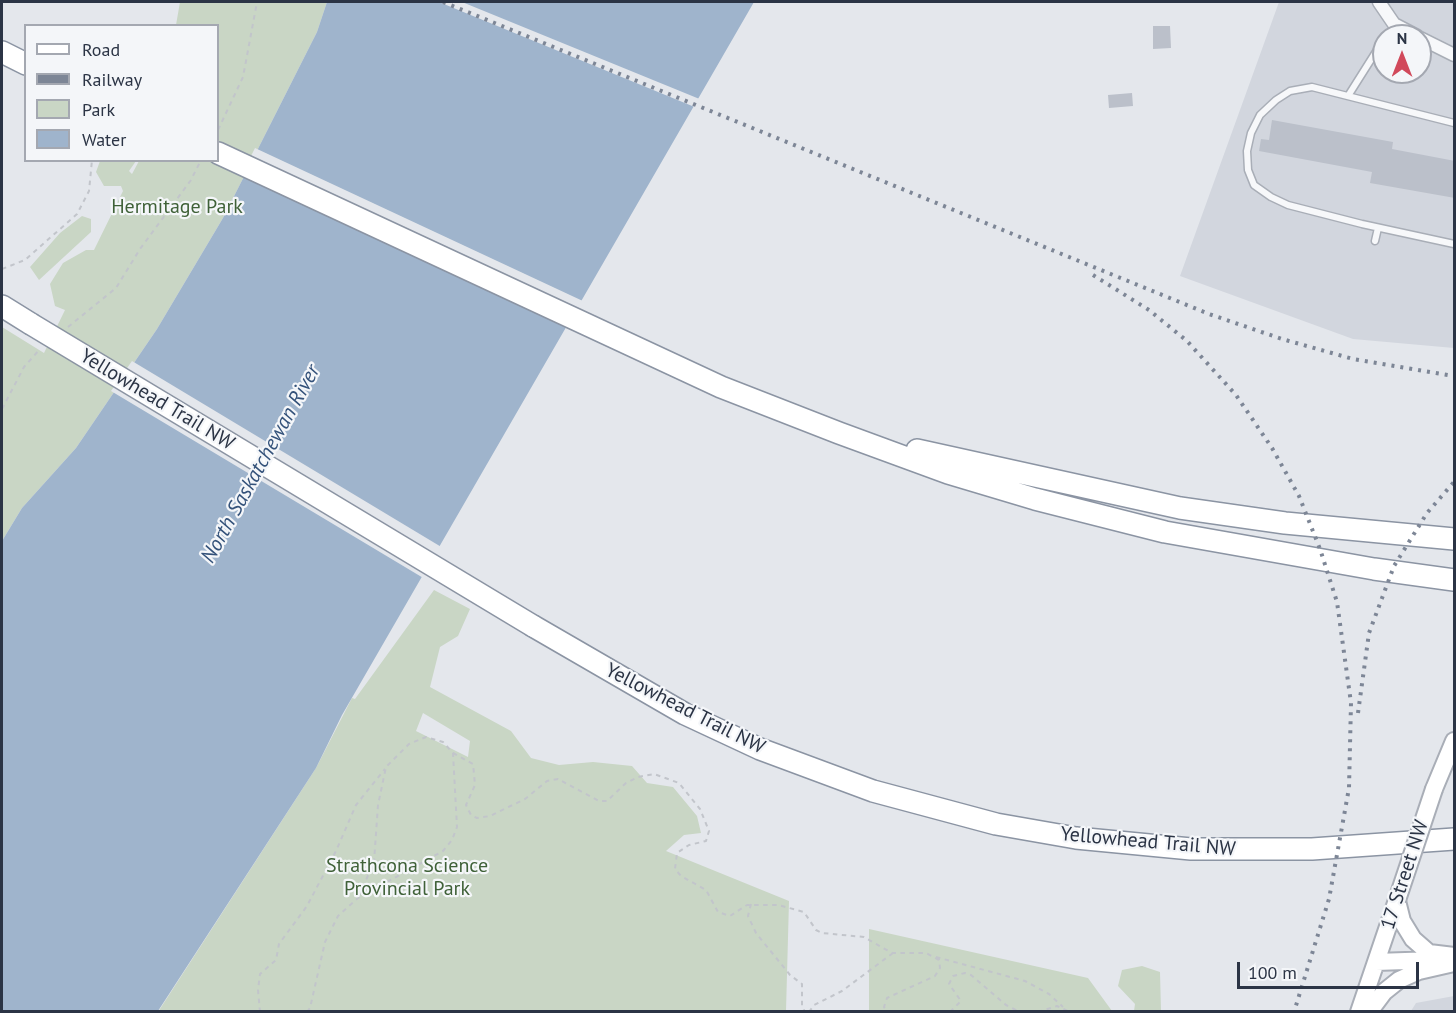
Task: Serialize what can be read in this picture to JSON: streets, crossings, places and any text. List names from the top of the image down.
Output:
{
  "streets": {
    "highway": ["Yellowhead Trail NW"],
    "main road": ["17 Street NW"]
  },
  "water": ["North Saskatchewan River"],
  "parks": ["Hermitage Park", "Strathcona Science Provincial Park"],
  "legend": [
    "Road",
    "Railway",
    "Park",
    "Water"
  ],
  "scale_bar": "100 m",
  "north": "top"
}
